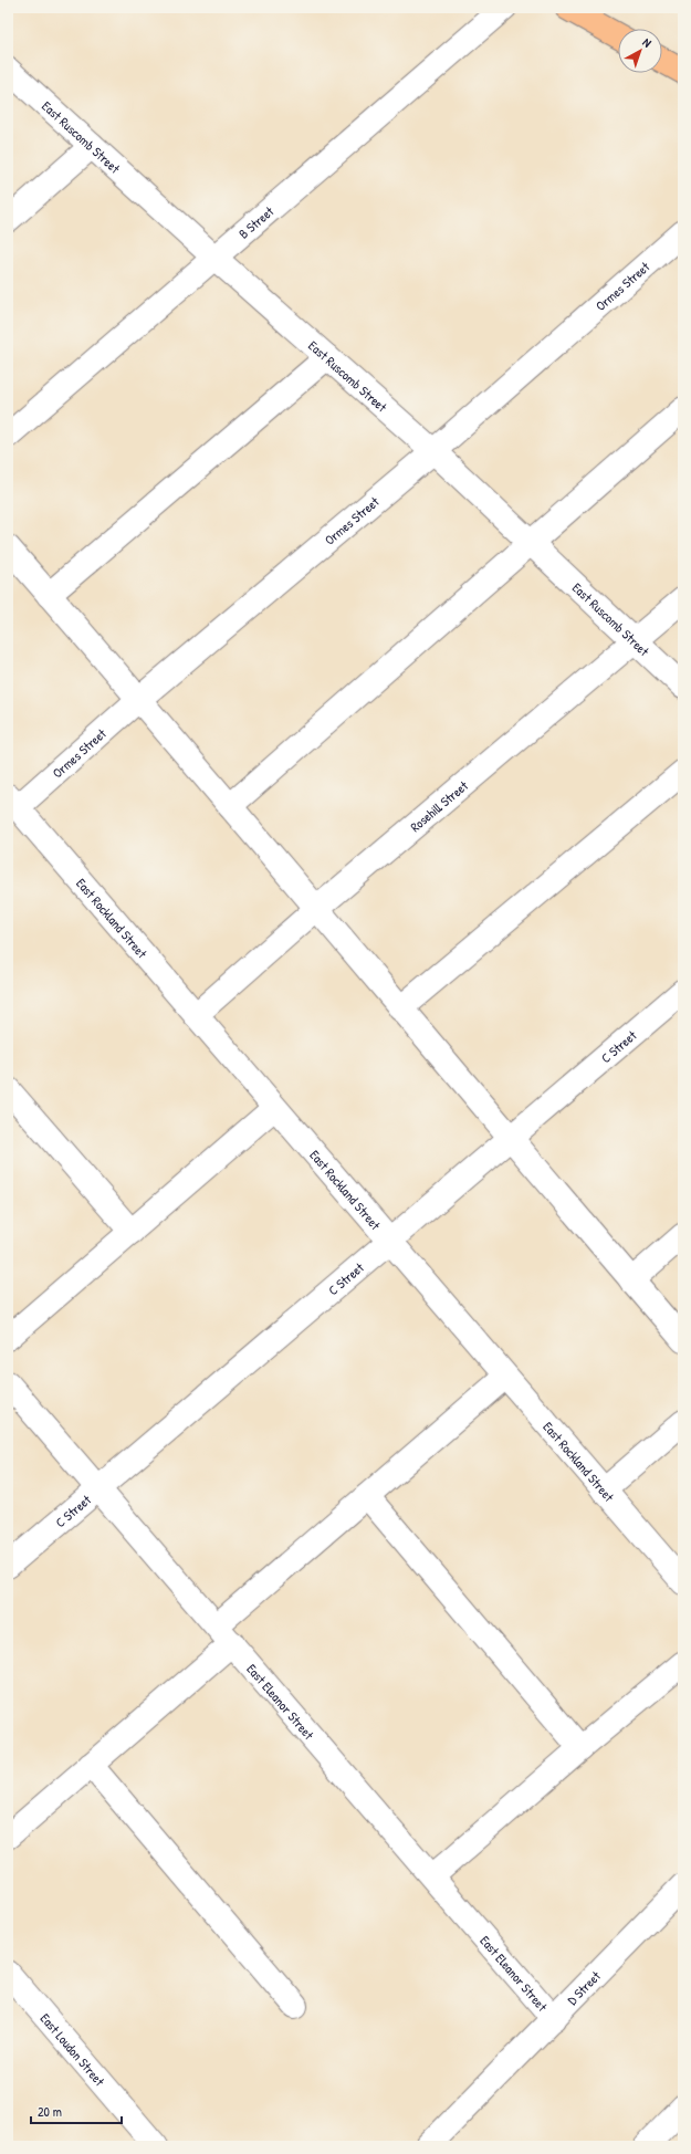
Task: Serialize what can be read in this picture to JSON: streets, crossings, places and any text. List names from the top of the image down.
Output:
{
  "streets": {
    "street": [
      "East Ruscomb Street",
      "B Street",
      "Ormes Street",
      "Rosehill Street",
      "East Rockland Street",
      "C Street",
      "East Eleanor Street",
      "D Street",
      "East Loudon Street"
    ]
  },
  "crossings": [
    ["East Ruscomb Street", "B Street"],
    ["East Ruscomb Street", "Ormes Street"],
    ["East Ruscomb Street", "Rosehill Street"],
    ["Ormes Street", "East Rockland Street"],
    ["Rosehill Street", "East Rockland Street"],
    ["East Rockland Street", "C Street"],
    ["C Street", "East Eleanor Street"],
    ["East Eleanor Street", "D Street"]
  ],
  "scale_bar": "20 m",
  "north": "top right"
}
